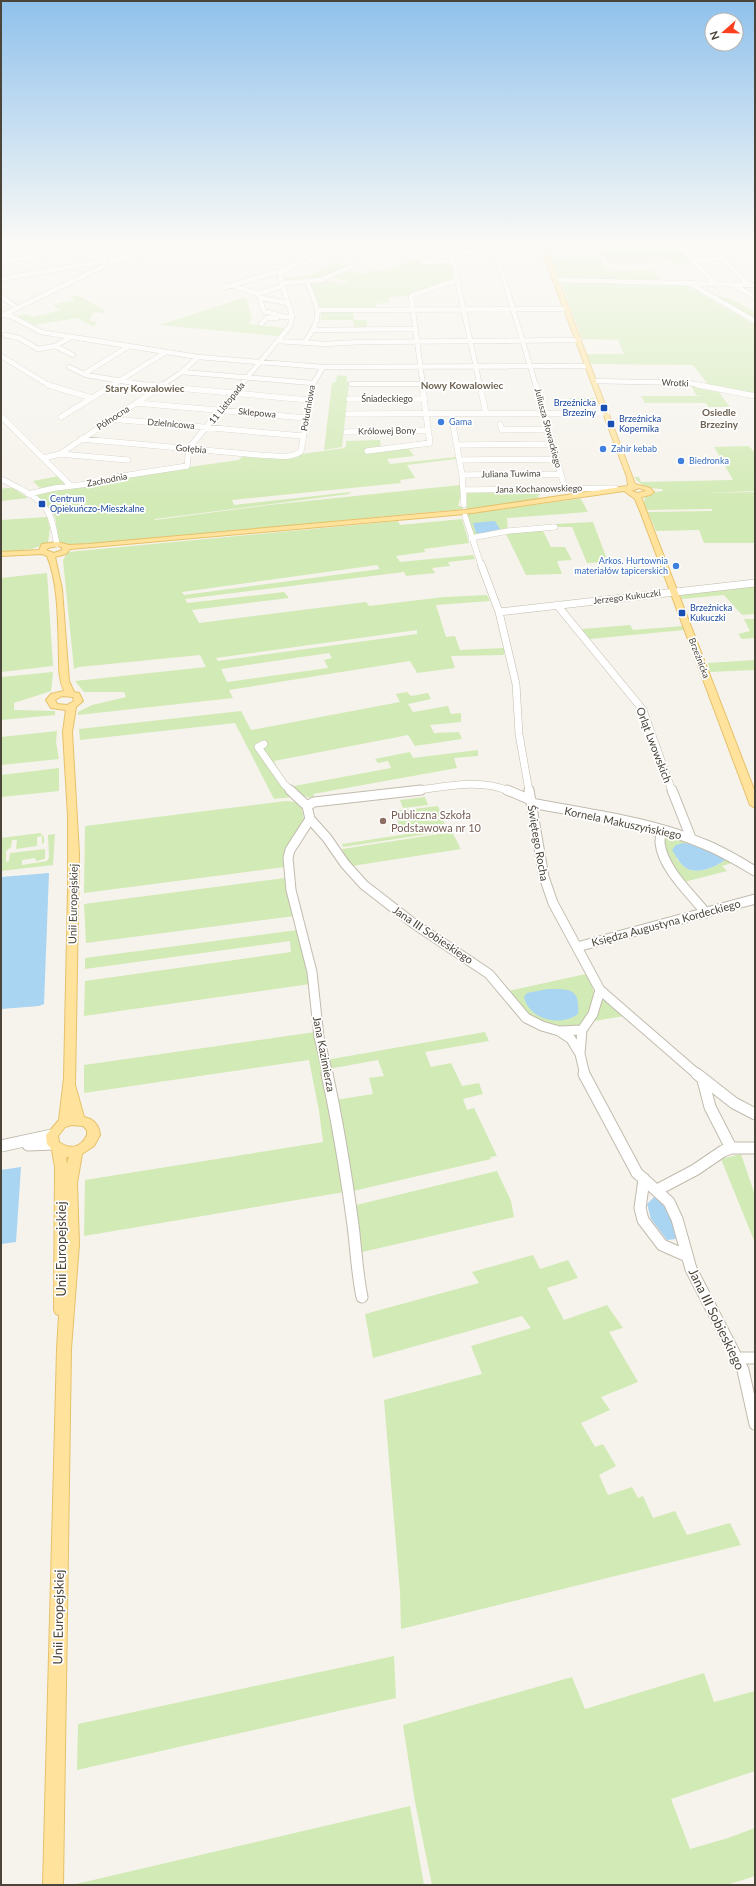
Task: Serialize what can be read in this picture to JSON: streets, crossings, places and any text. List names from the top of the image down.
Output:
{
  "streets": {
    "main road": ["Brzeźnicka", "Unii Europejskiej"],
    "street": [
      "Wrotki",
      "Śniadeckiego",
      "11 Listopada",
      "Południowa",
      "Sklepowa",
      "Północna",
      "Dzielnicowa",
      "Juliusza Słowackiego",
      "Królowej Bony",
      "Gołębia",
      "Juliana Tuwima",
      "Zachodnia",
      "Jana Kochanowskiego",
      "Jerzego Kukuczki",
      "Orląt Lwowskich",
      "Kornela Makuszyńskiego",
      "Świętego Rocha",
      "Księdza Augustyna Kordeckiego",
      "Jana III Sobieskiego",
      "Jana Kazimierza"
    ]
  },
  "crossings": [
    ["11 Listopada", "Sklepowa"],
    ["11 Listopada", "Dzielnicowa"],
    ["11 Listopada", "Gołębia"],
    ["11 Listopada", "Zachodnia"],
    ["Południowa", "Sklepowa"],
    ["Południowa", "Dzielnicowa"],
    ["Południowa", "Gołębia"],
    ["Sklepowa", "Północna"],
    ["Północna", "Dzielnicowa"],
    ["Północna", "Gołębia"],
    ["Juliusza Słowackiego", "Juliana Tuwima"],
    ["Juliusza Słowackiego", "Jana Kochanowskiego"],
    ["Jerzego Kukuczki", "Brzeźnicka"],
    ["Jerzego Kukuczki", "Orląt Lwowskich"],
    ["Jerzego Kukuczki", "Świętego Rocha"],
    ["Orląt Lwowskich", "Kornela Makuszyńskiego"],
    ["Kornela Makuszyńskiego", "Świętego Rocha"],
    ["Kornela Makuszyńskiego", "Jana III Sobieskiego"],
    ["Świętego Rocha", "Księdza Augustyna Kordeckiego"],
    ["Świętego Rocha", "Jana III Sobieskiego"],
    ["Jana III Sobieskiego", "Jana Kazimierza"]
  ],
  "districts": ["Nowy Kowalowiec", "Stary Kowalowiec", "Osiedle Brzeziny"],
  "places": {
    "transit": [
      "Brzeźnicka Brzeziny",
      "Brzeźnicka Kopernika",
      "Centrum Opiekuńczo-Mieszkalne",
      "Brzeźnicka Kukuczki"
    ],
    "other": [
      "Gama",
      "Zahir kebab",
      "Biedronka",
      "Arkos. Hurtownia materiałów tapicerskich",
      "Publiczna Szkoła Podstawowa nr 10"
    ]
  },
  "north": "left"
}
